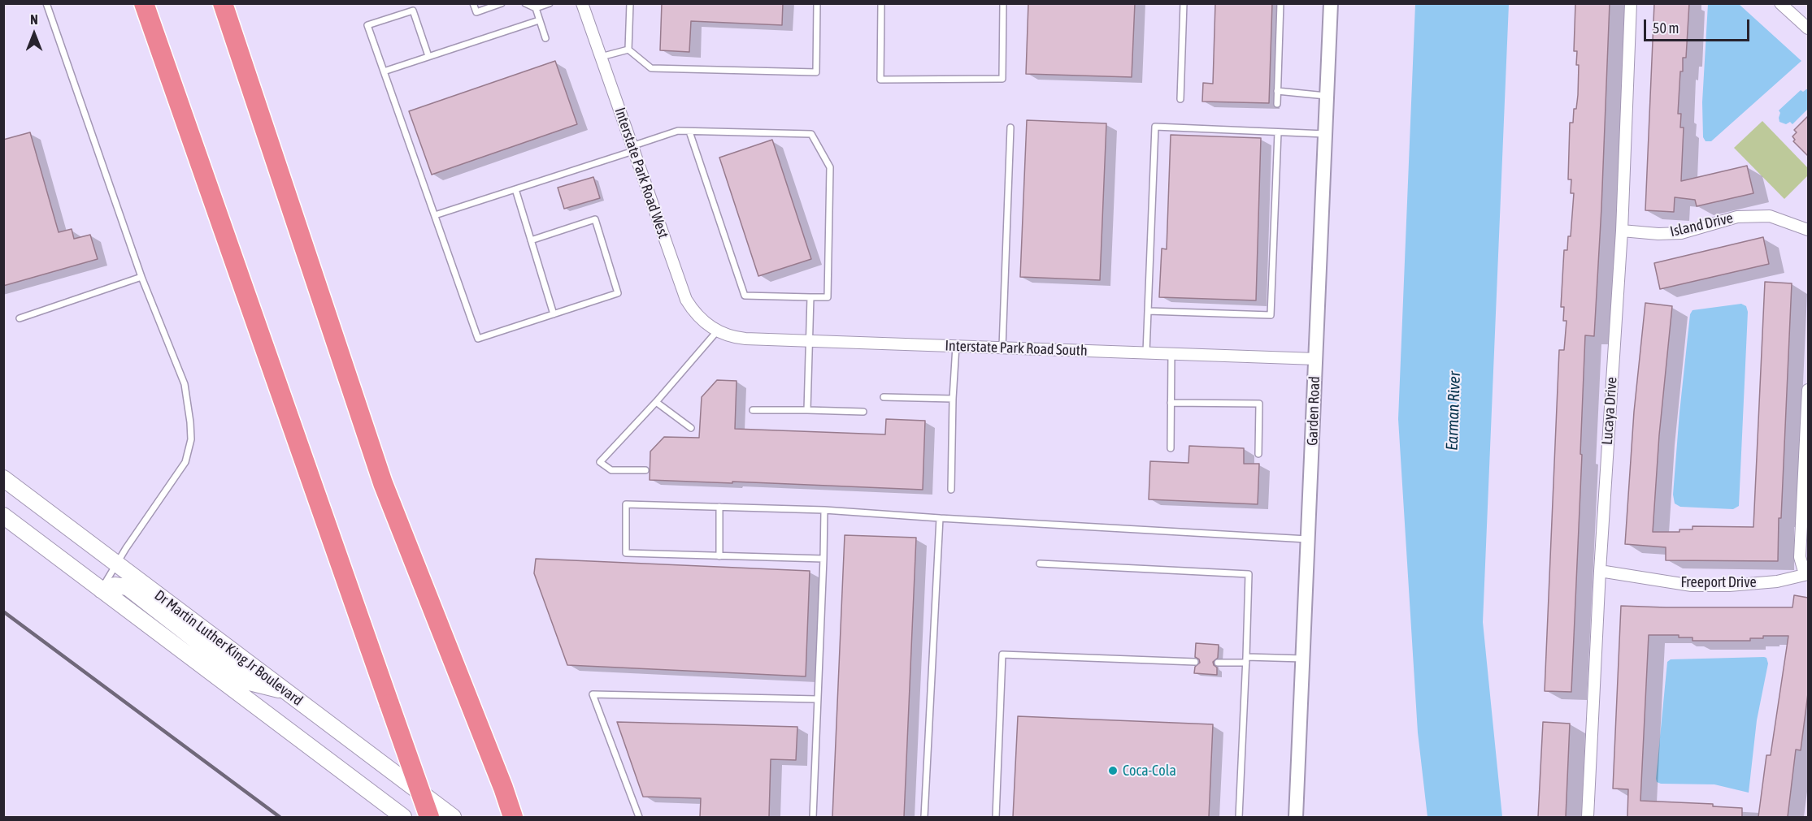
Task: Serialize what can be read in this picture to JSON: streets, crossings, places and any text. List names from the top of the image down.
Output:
{
  "streets": {
    "main road": ["Dr Martin Luther King Jr Boulevard"],
    "street": [
      "Interstate Park Road West",
      "Island Drive",
      "Interstate Park Road South",
      "Garden Road",
      "Lucaya Drive",
      "Freeport Drive"
    ]
  },
  "crossings": [
    ["Interstate Park Road West", "Interstate Park Road South"],
    ["Island Drive", "Lucaya Drive"],
    ["Interstate Park Road South", "Garden Road"],
    ["Lucaya Drive", "Freeport Drive"]
  ],
  "water": ["Earman River"],
  "places": ["Coca-Cola"],
  "scale_bar": "50 m",
  "north": "top"
}
